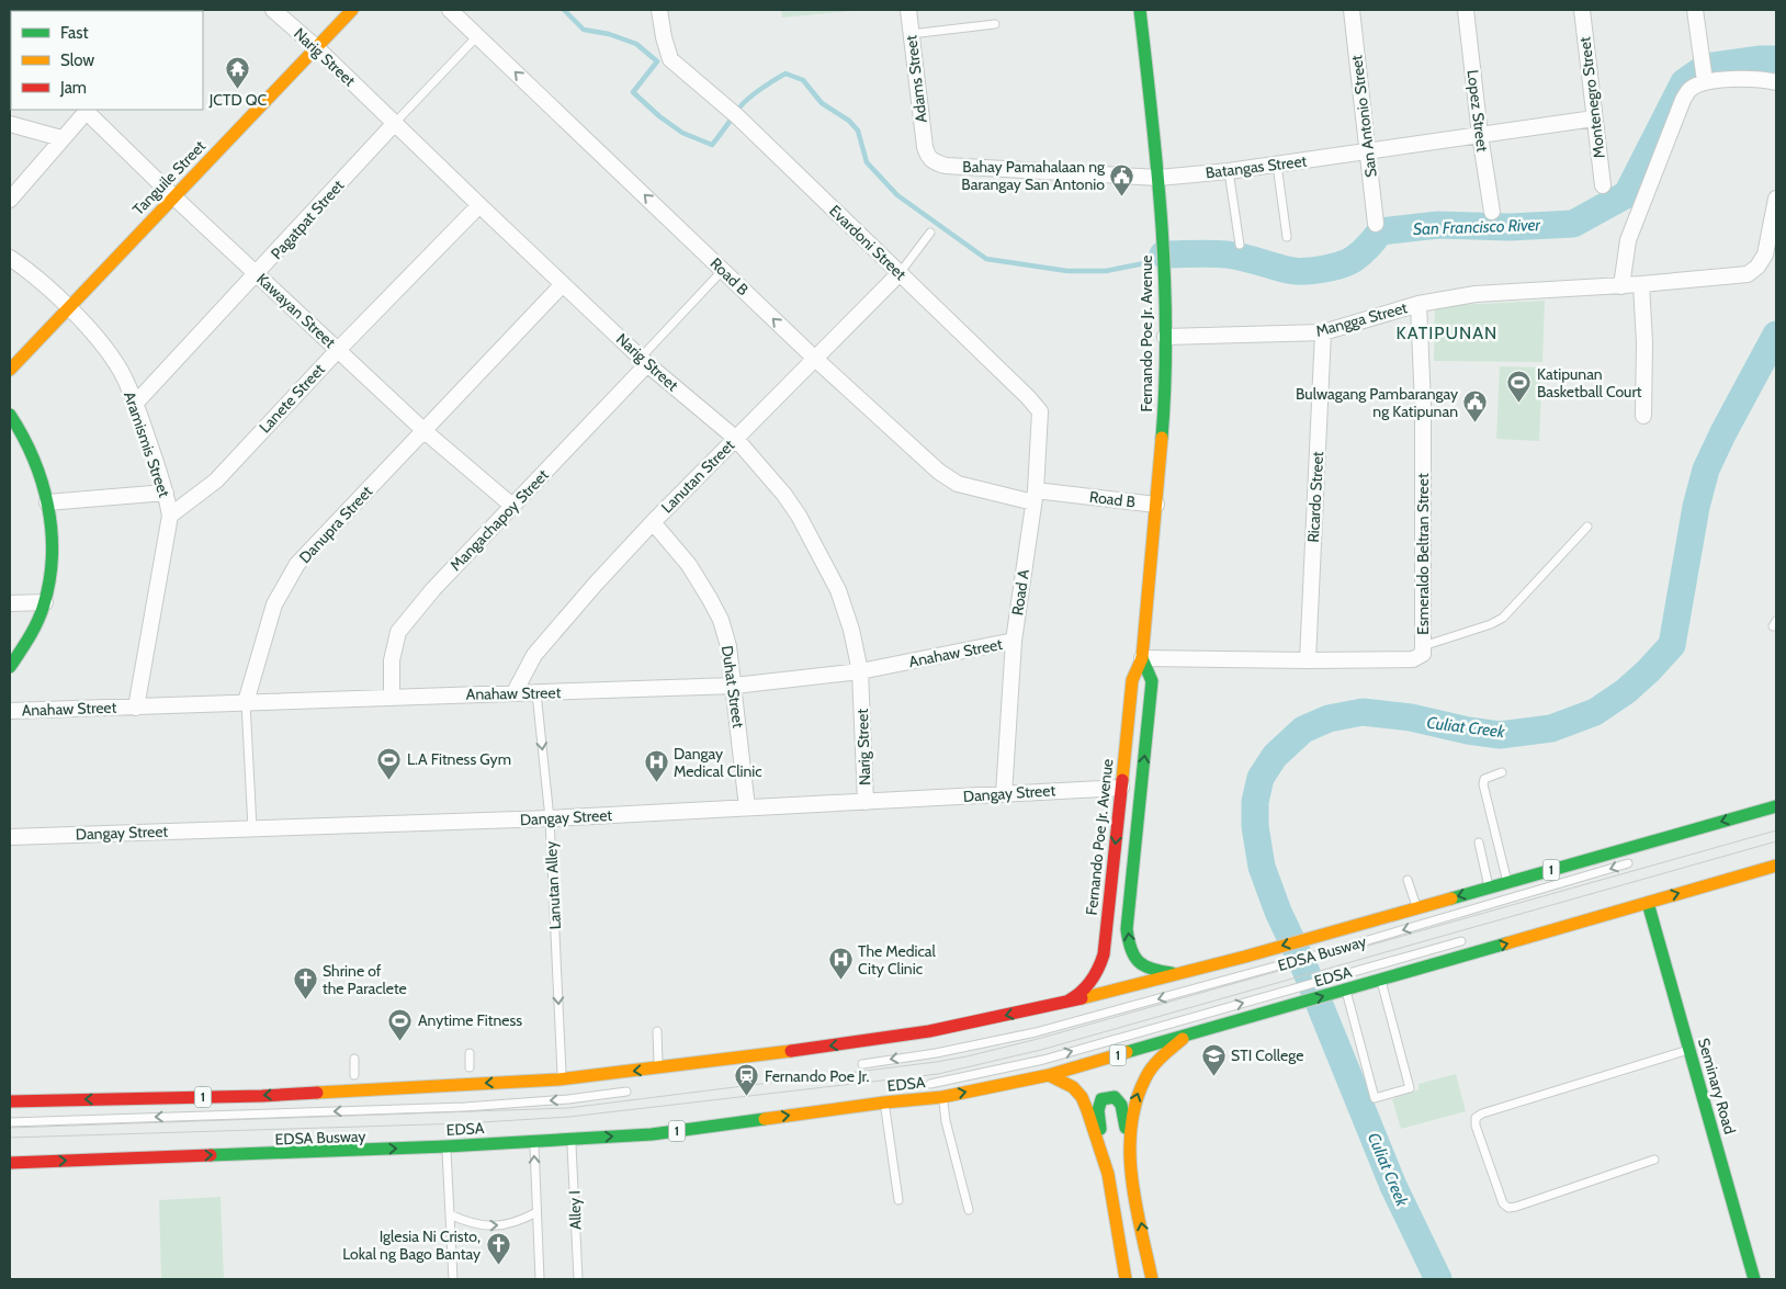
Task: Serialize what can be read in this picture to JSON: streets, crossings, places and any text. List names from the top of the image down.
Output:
{
  "streets": {
    "main road": [
      "Tanguile Street",
      "Fernando Poe Jr. Avenue",
      "1",
      "EDSA",
      "Seminary Road"
    ],
    "street": [
      "Narig Street",
      "Adams Street",
      "Montenegro Street",
      "Lopez Street",
      "San Antonio Street",
      "Batangas Street",
      "Pagatpat Street",
      "Evardoni Street",
      "Road B",
      "Kawayan Street",
      "Mangga Street",
      "Lanete Street",
      "Aramismis Street",
      "Lanutan Street",
      "Ricardo Street",
      "Mangachapoy Street",
      "Danupra Street",
      "Esmeraldo Beltran Street",
      "Road A",
      "Anahaw Street",
      "Duhat Street",
      "Dangay Street"
    ],
    "lane": ["Lanutan Alley", "EDSA Busway", "Alley I"]
  },
  "crossings": [
    ["Narig Street", "Tanguile Street"],
    ["Narig Street", "Pagatpat Street"],
    ["Narig Street", "Lanete Street"],
    ["Narig Street", "Lanutan Street"],
    ["Narig Street", "Mangachapoy Street"],
    ["Narig Street", "Danupra Street"],
    ["Narig Street", "Anahaw Street"],
    ["Narig Street", "Dangay Street"],
    ["Adams Street", "Batangas Street"],
    ["Montenegro Street", "Batangas Street"],
    ["Lopez Street", "Batangas Street"],
    ["San Antonio Street", "Batangas Street"],
    ["Batangas Street", "Fernando Poe Jr. Avenue"],
    ["Tanguile Street", "Kawayan Street"],
    ["Tanguile Street", "Aramismis Street"],
    ["Pagatpat Street", "Road B"],
    ["Pagatpat Street", "Kawayan Street"],
    ["Pagatpat Street", "Aramismis Street"],
    ["Evardoni Street", "Road B"],
    ["Evardoni Street", "Lanutan Street"],
    ["Evardoni Street", "Road A"],
    ["Road B", "Fernando Poe Jr. Avenue"],
    ["Road B", "Lanutan Street"],
    ["Road B", "Mangachapoy Street"],
    ["Road B", "Road A"],
    ["Kawayan Street", "Lanete Street"],
    ["Kawayan Street", "Mangachapoy Street"],
    ["Kawayan Street", "Danupra Street"],
    ["Mangga Street", "Fernando Poe Jr. Avenue"],
    ["Mangga Street", "Ricardo Street"],
    ["Mangga Street", "Esmeraldo Beltran Street"],
    ["Fernando Poe Jr. Avenue", "Esmeraldo Beltran Street"],
    ["Fernando Poe Jr. Avenue", "Dangay Street"],
    ["Fernando Poe Jr. Avenue", "1"],
    ["Lanete Street", "Aramismis Street"],
    ["Aramismis Street", "Anahaw Street"],
    ["Lanutan Street", "Anahaw Street"],
    ["Lanutan Street", "Duhat Street"],
    ["Ricardo Street", "Esmeraldo Beltran Street"],
    ["Mangachapoy Street", "Anahaw Street"],
    ["Danupra Street", "Anahaw Street"],
    ["Danupra Street", "Dangay Street"],
    ["Road A", "Anahaw Street"],
    ["Road A", "Dangay Street"],
    ["Anahaw Street", "Duhat Street"],
    ["Anahaw Street", "Lanutan Alley"],
    ["Duhat Street", "Dangay Street"],
    ["Dangay Street", "Lanutan Alley"],
    ["1", "Lanutan Alley"],
    ["EDSA", "Seminary Road"],
    ["EDSA", "Alley I"]
  ],
  "one_way": ["Road B", "Lanutan Alley"],
  "districts": ["KATIPUNAN"],
  "water": ["San Francisco River", "Culiat Creek"],
  "places": {
    "temple": ["JCTD QC"],
    "public building": ["Bahay Pamahalaan ng Barangay San Antonio", "Bulwagang Pambarangay ng Katipunan"],
    "sports": ["Katipunan Basketball Court", "L.A Fitness Gym", "Anytime Fitness"],
    "hospital": ["Dangay Medical Clinic", "The Medical City Clinic"],
    "church": ["Shrine of the Paraclete", "Iglesia Ni Cristo, Lokal ng Bago Bantay"],
    "school or university": ["STI College"],
    "station": ["Fernando Poe Jr."]
  },
  "legend": ["Fast", "Slow", "Jam"]
}
